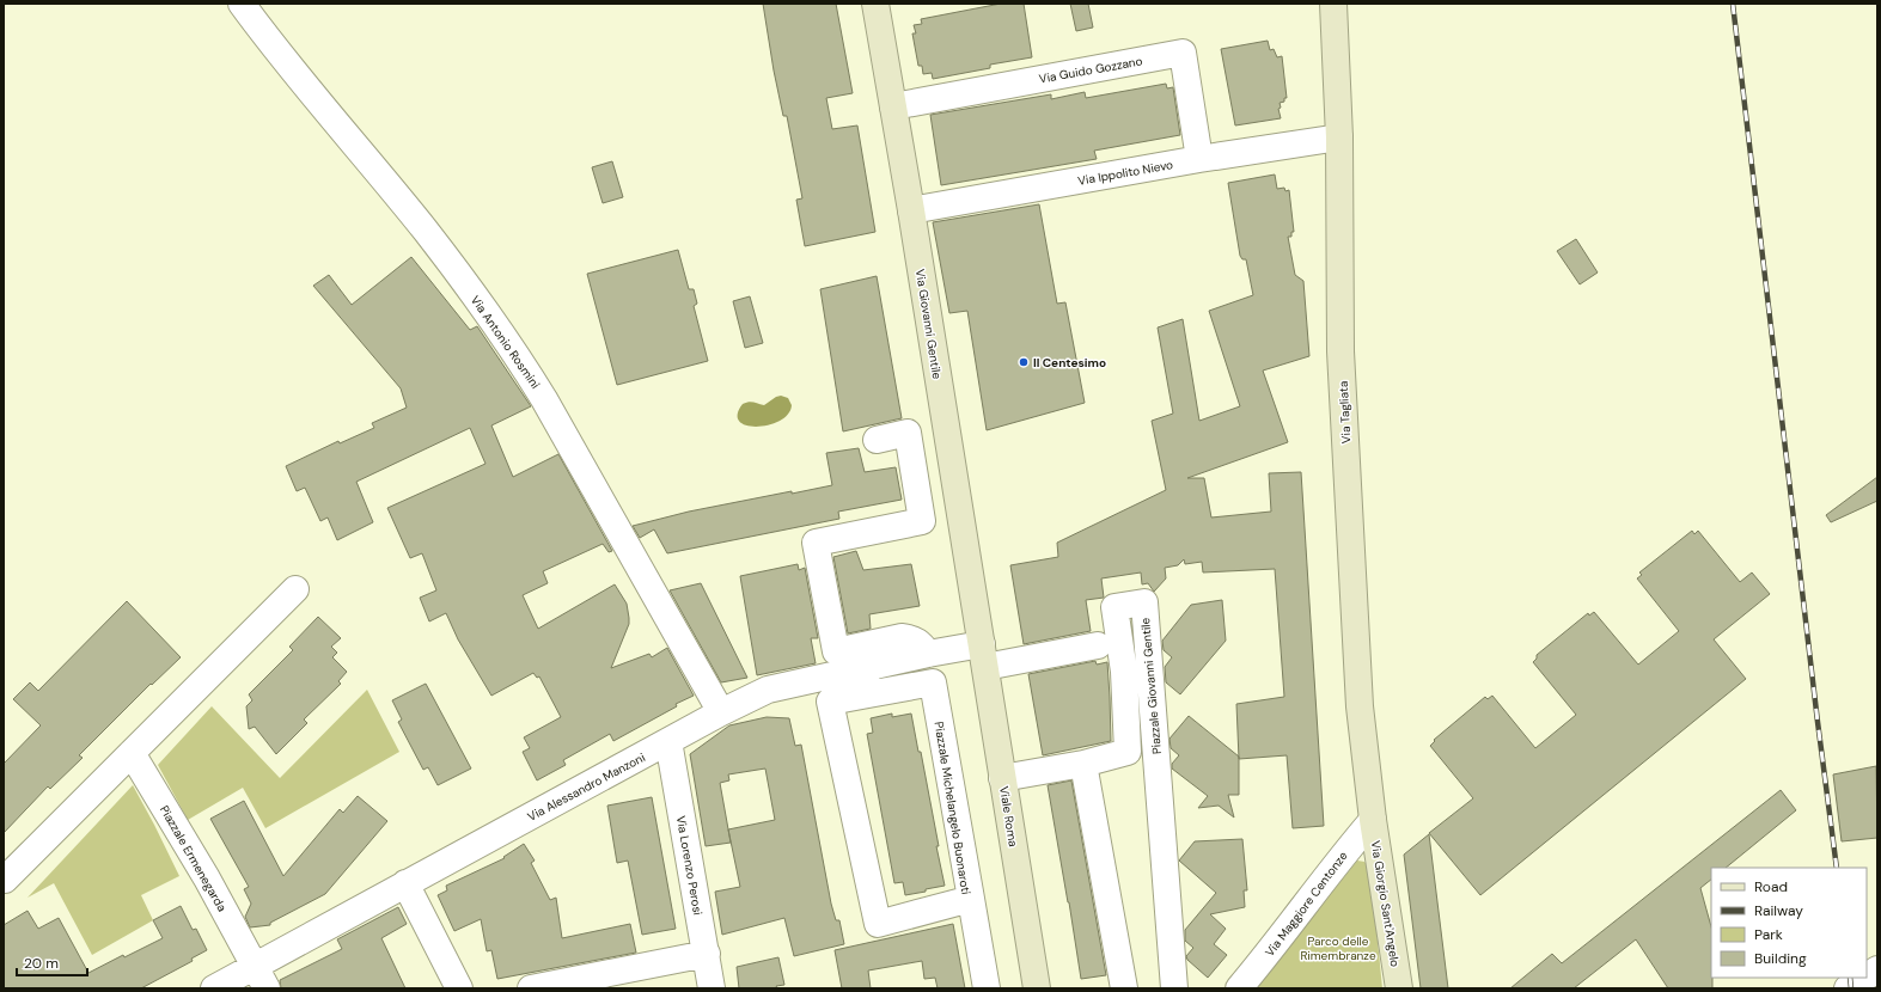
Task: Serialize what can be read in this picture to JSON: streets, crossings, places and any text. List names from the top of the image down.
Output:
{
  "streets": {
    "street": [
      "Via Guido Gozzano",
      "Via Ippolito Nievo",
      "Via Giovanni Gentile",
      "Via Antonio Rosmini",
      "Via Tagliata",
      "Piazzale Giovanni Gentile",
      "Via Alessandro Manzoni",
      "Piazzale Michelangelo Buonaroti",
      "Viale Roma",
      "Piazzale Ermenegarda",
      "Via Lorenzo Perosi",
      "Via Maggiore Centonze",
      "Via Giorgio Sant'Angelo"
    ]
  },
  "crossings": [
    ["Via Guido Gozzano", "Via Ippolito Nievo"],
    ["Via Guido Gozzano", "Via Giovanni Gentile"],
    ["Via Ippolito Nievo", "Via Giovanni Gentile"],
    ["Via Ippolito Nievo", "Via Tagliata"],
    ["Via Giovanni Gentile", "Via Alessandro Manzoni"],
    ["Via Giovanni Gentile", "Viale Roma"],
    ["Via Antonio Rosmini", "Via Alessandro Manzoni"],
    ["Via Tagliata", "Via Maggiore Centonze"],
    ["Via Tagliata", "Via Giorgio Sant'Angelo"],
    ["Piazzale Giovanni Gentile", "Viale Roma"],
    ["Via Alessandro Manzoni", "Viale Roma"],
    ["Via Alessandro Manzoni", "Piazzale Ermenegarda"],
    ["Via Alessandro Manzoni", "Via Lorenzo Perosi"],
    ["Via Maggiore Centonze", "Via Giorgio Sant'Angelo"]
  ],
  "parks": ["Parco delle Rimembranze"],
  "places": ["Il Centesimo"],
  "legend": [
    "Road",
    "Railway",
    "Park",
    "Building"
  ],
  "scale_bar": "20 m"
}
